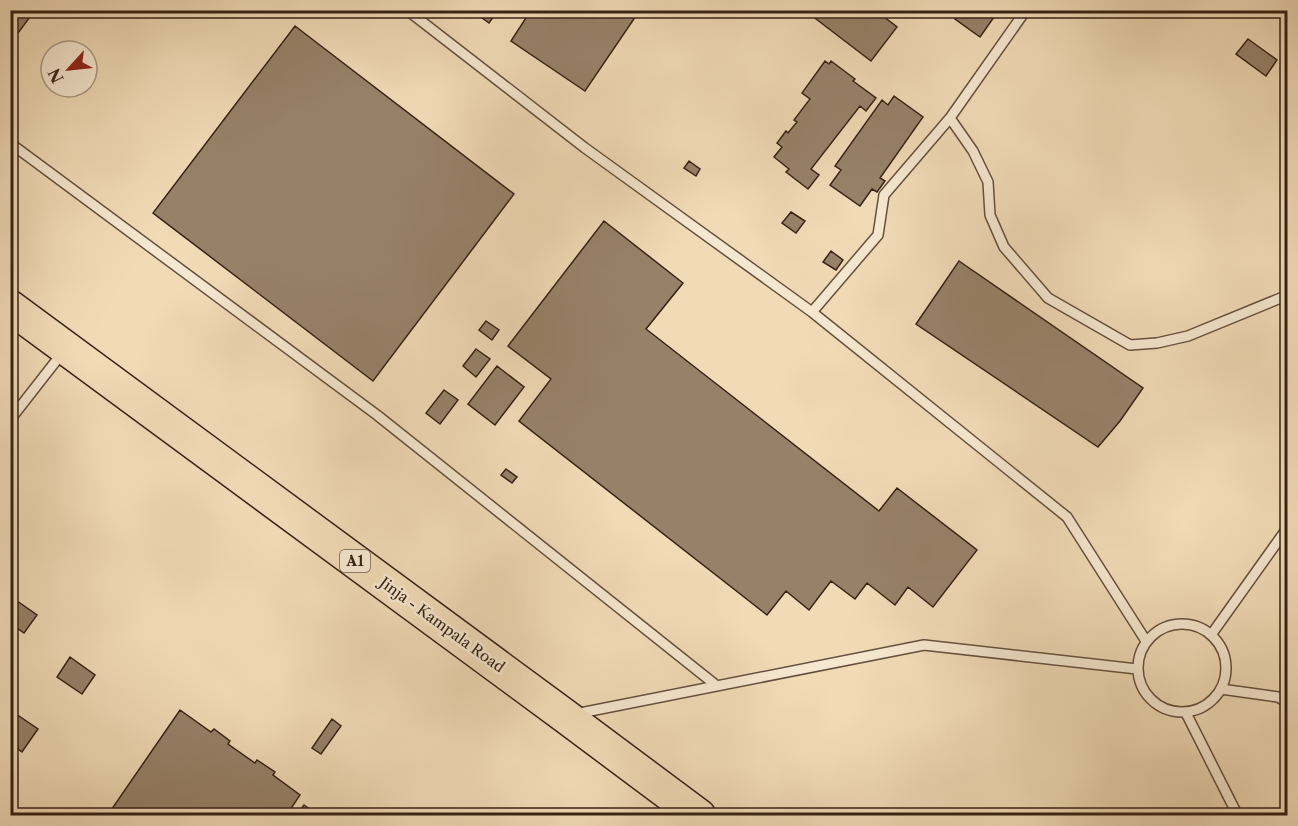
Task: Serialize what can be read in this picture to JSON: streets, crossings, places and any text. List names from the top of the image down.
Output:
{
  "streets": {
    "highway": ["A1", "Jinja - Kampala Road"]
  },
  "north": "bottom left"
}
